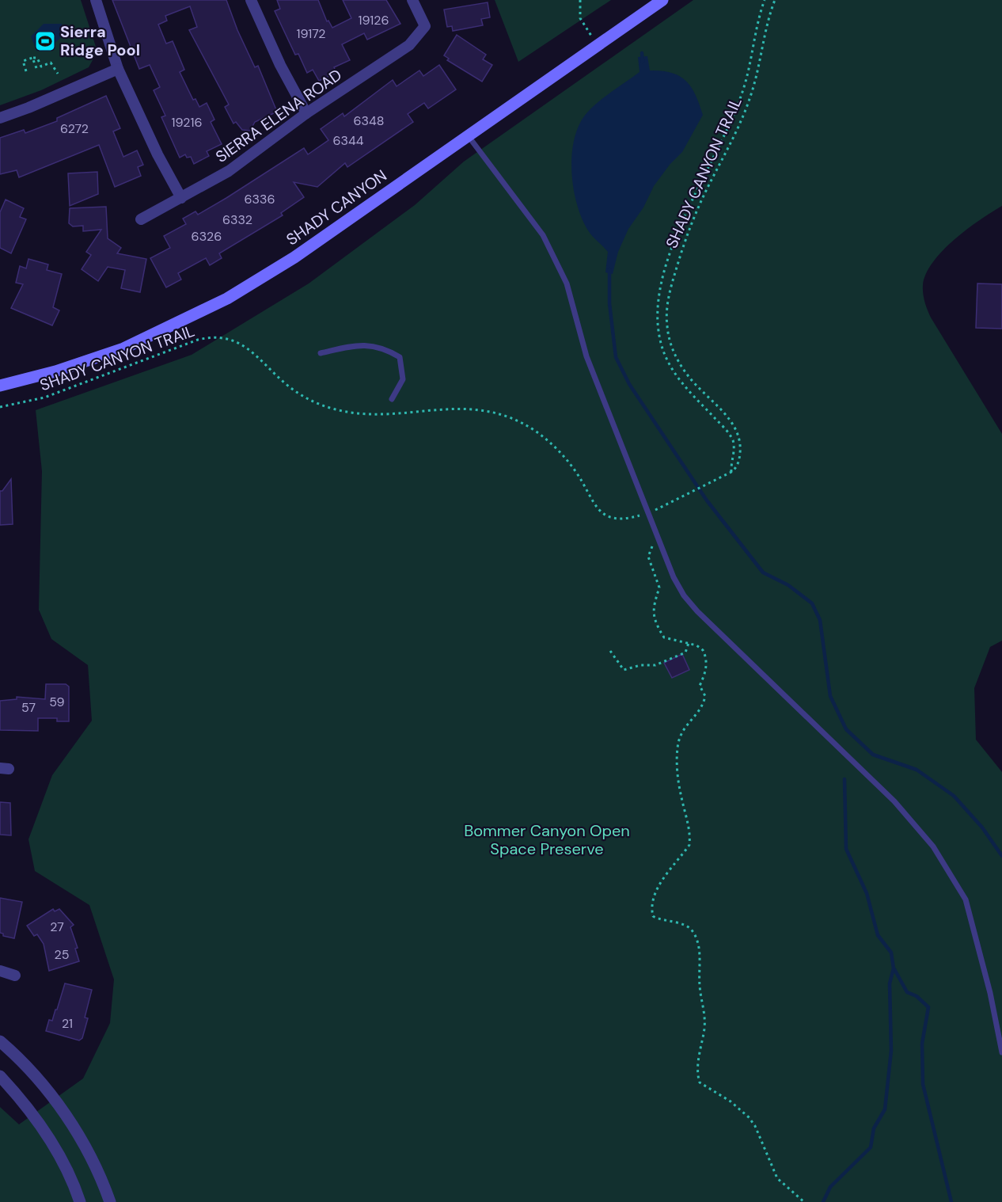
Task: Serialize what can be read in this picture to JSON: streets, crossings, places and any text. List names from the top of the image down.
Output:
{
  "streets": {
    "main road": ["SHADY CANYON"],
    "street": ["SIERRA ELENA ROAD"],
    "path": ["SHADY CANYON TRAIL"]
  },
  "parks": ["Bommer Canyon Open Space Preserve"],
  "places": {
    "sports": ["Sierra Ridge Pool"]
  },
  "house_numbers": [
    "19126",
    "19172",
    "6348",
    "19216",
    "6272",
    "6344",
    "6336",
    "6332",
    "6326",
    "59",
    "57",
    "27",
    "25",
    "21"
  ]
}
